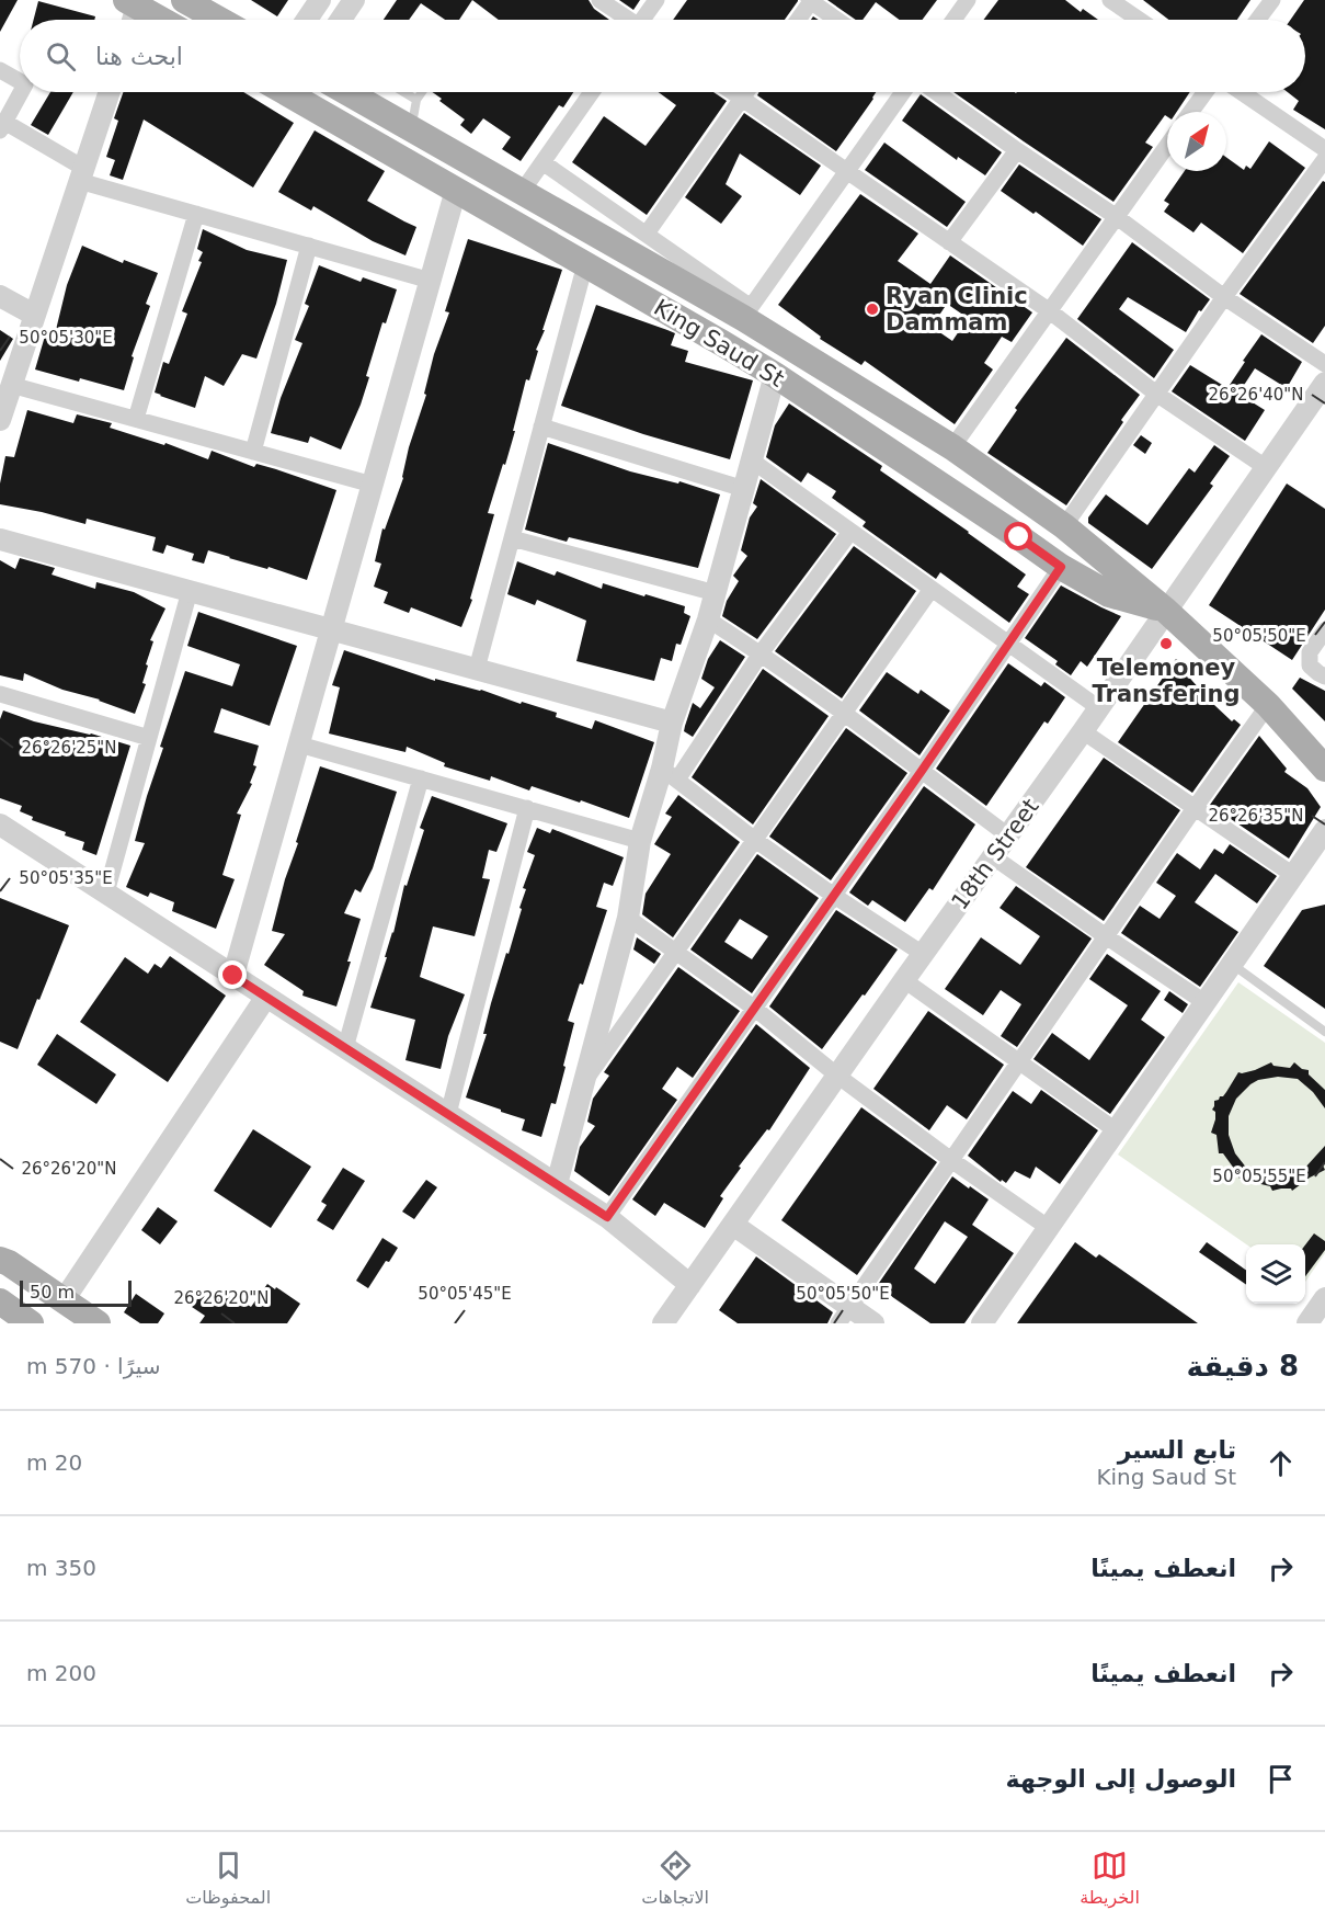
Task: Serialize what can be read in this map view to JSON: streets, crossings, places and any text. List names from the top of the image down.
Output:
{
  "streets": {
    "main road": ["King Saud St"],
    "street": ["18th Street"]
  },
  "crossings": [
    ["King Saud St", "18th Street"]
  ],
  "places": ["Ryan Clinic Dammam", "Telemoney Transfering"],
  "scale_bar": "50 m",
  "north": "top right",
  "page": {
    "search": "ابحث هنا",
    "scale": "50 m",
    "heading": ["8 دقيقة", "سيرًا · 570 m"],
    "list": [
      ["تابع السير", "King Saud St", "20 m"],
      ["انعطف يمينًا", "350 m"],
      ["انعطف يمينًا", "200 m"],
      "الوصول إلى الوجهة"
    ],
    "nav": ["الخريطة", "الاتجاهات", "المحفوظات"]
  },
  "coordinates": [
    "50°05'30\"E",
    "26°26'40\"N",
    "50°05'50\"E",
    "26°26'25\"N",
    "26°26'35\"N",
    "50°05'35\"E",
    "26°26'20\"N",
    "50°05'55\"E",
    "50°05'45\"E"
  ]
}
